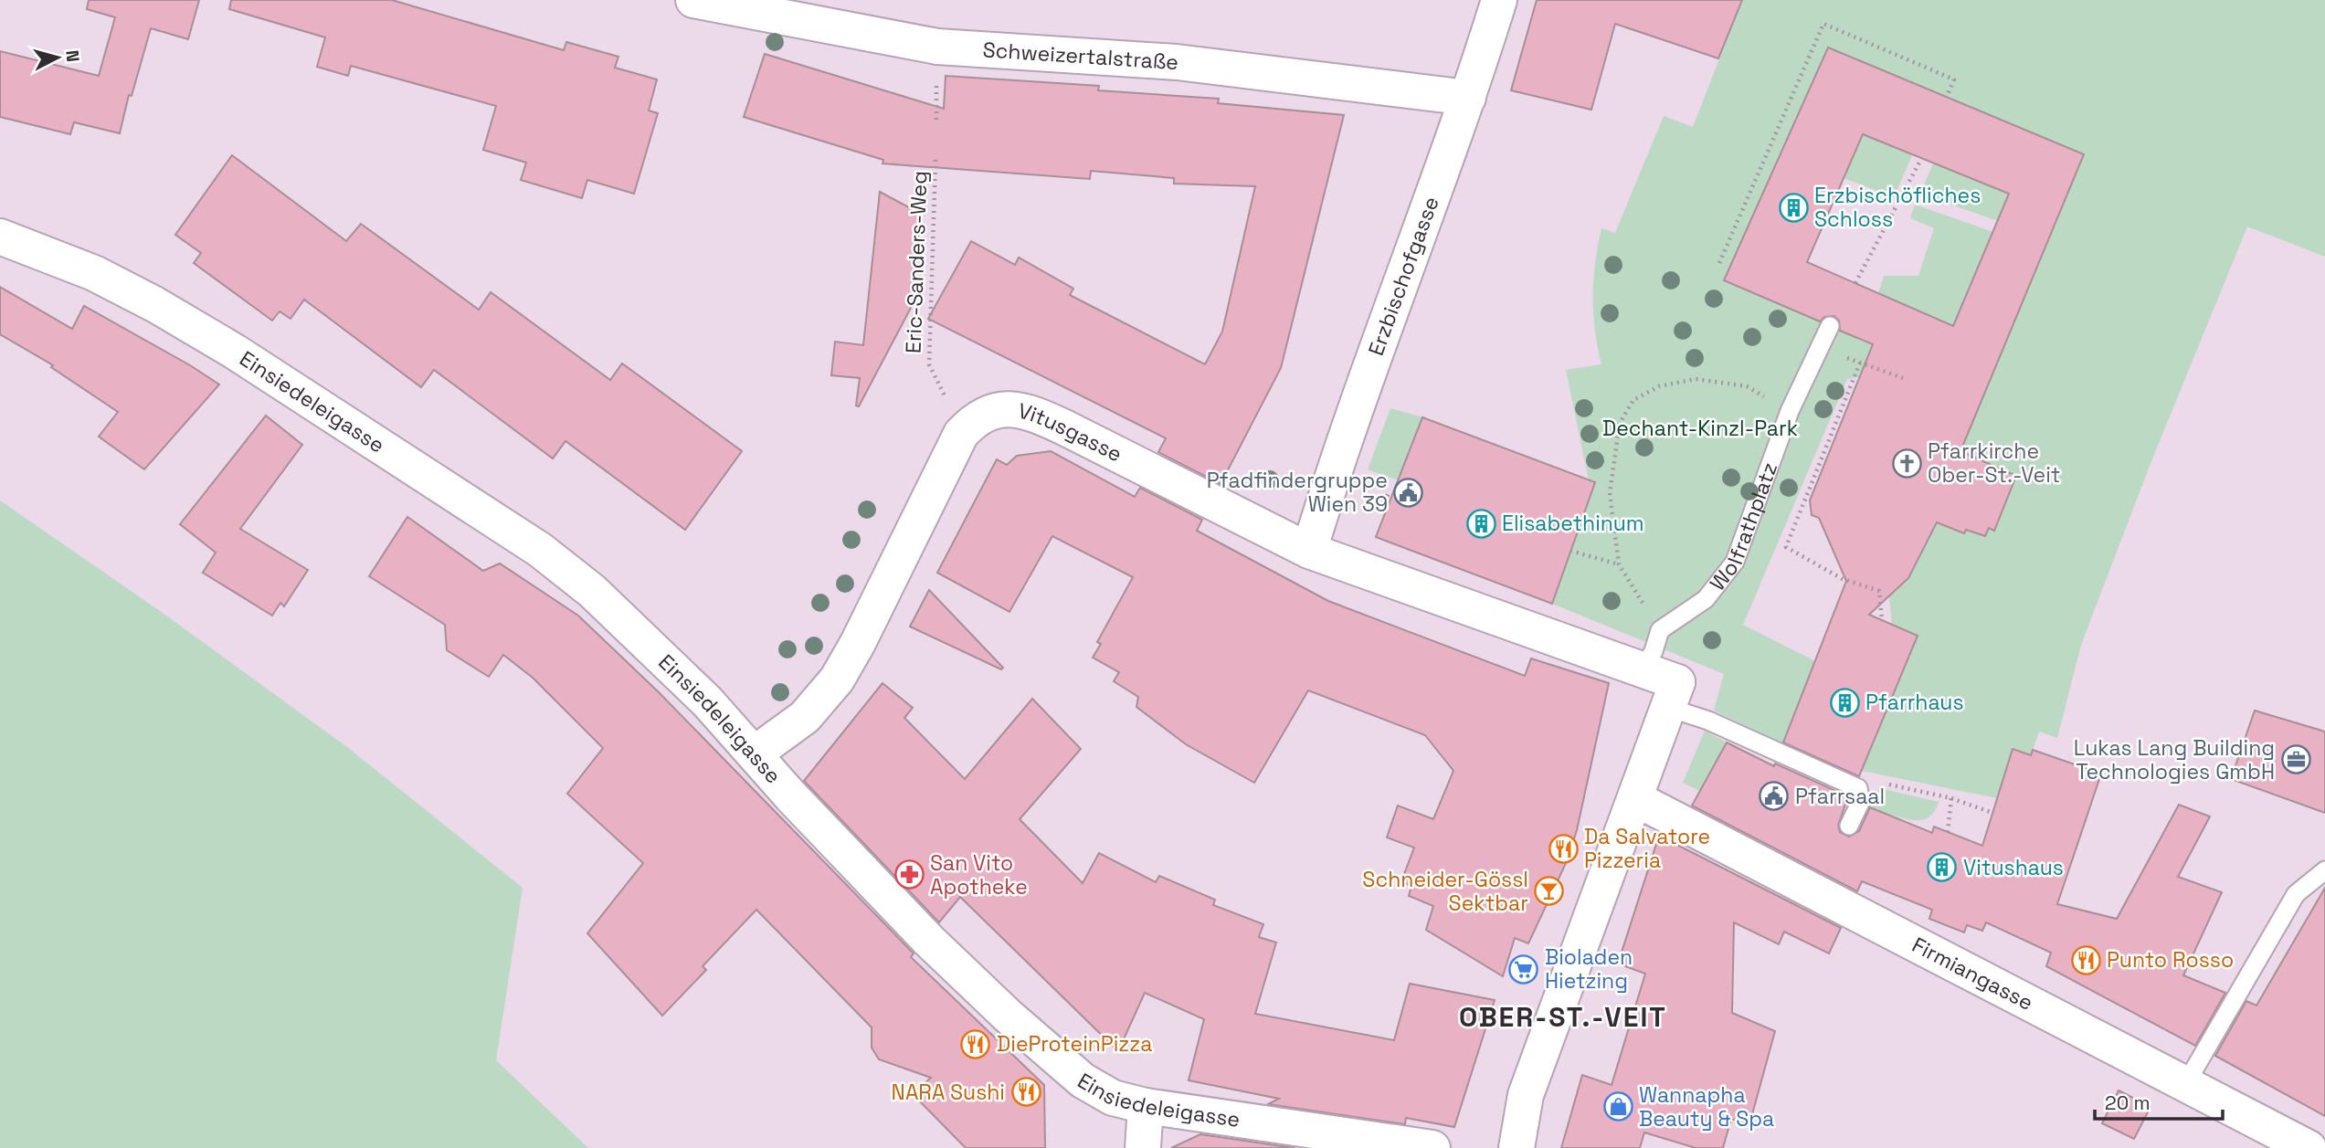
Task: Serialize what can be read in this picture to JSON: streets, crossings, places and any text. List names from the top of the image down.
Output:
{
  "streets": {
    "street": [
      "Schweizertalstraße",
      "Erzbischofgasse",
      "Einsiedeleigasse",
      "Vitusgasse",
      "Firmiangasse"
    ],
    "lane": ["Wolfrathplatz"],
    "path": ["Eric-Sanders-Weg"]
  },
  "crossings": [
    ["Schweizertalstraße", "Erzbischofgasse"],
    ["Eric-Sanders-Weg", "Vitusgasse"],
    ["Erzbischofgasse", "Vitusgasse"],
    ["Einsiedeleigasse", "Vitusgasse"]
  ],
  "districts": ["OBER-ST.-VEIT"],
  "parks": ["Dechant-Kinzl-Park"],
  "places": {
    "building": [
      "Erzbischöfliches Schloss",
      "Elisabethinum",
      "Pfarrhaus",
      "Vitushaus"
    ],
    "church": ["Pfarrkirche Ober-St.-Veit"],
    "public building": ["Pfadfindergruppe Wien 39", "Pfarrsaal"],
    "office": ["Lukas Lang Building Technologies GmbH"],
    "restaurant": [
      "Da Salvatore Pizzeria",
      "Punto Rosso",
      "DieProteinPizza",
      "NARA Sushi"
    ],
    "pharmacy": ["San Vito Apotheke"],
    "bar": ["Schneider-Gössl Sektbar"],
    "supermarket": ["Bioladen Hietzing"],
    "shop": ["Wannapha Beauty & Spa"]
  },
  "scale_bar": "20 m",
  "north": "right"
}
